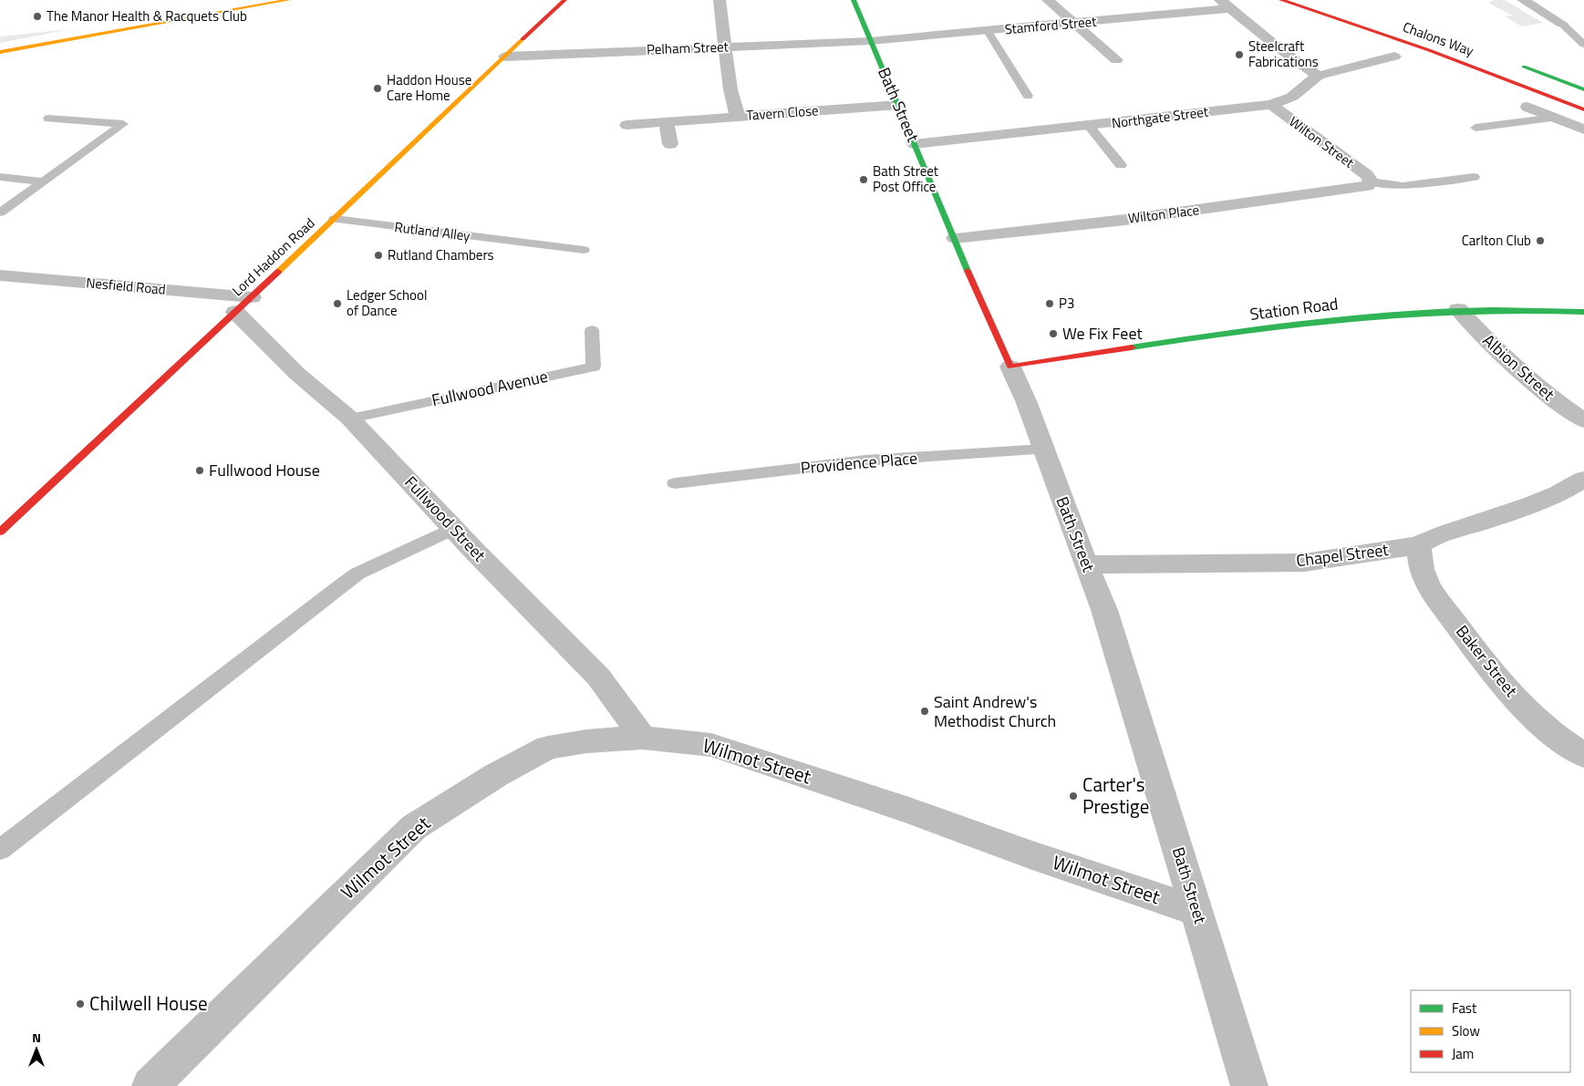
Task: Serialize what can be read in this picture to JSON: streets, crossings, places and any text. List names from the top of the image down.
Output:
{
  "streets": {
    "street": [
      "Stamford Street",
      "Chalons Way",
      "Pelham Street",
      "Bath Street",
      "Tavern Close",
      "Northgate Street",
      "Wilton Street",
      "Wilton Place",
      "Lord Haddon Road",
      "Nesfield Road",
      "Station Road",
      "Albion Street",
      "Fullwood Street",
      "Chapel Street",
      "Baker Street",
      "Wilmot Street"
    ],
    "lane": ["Rutland Alley", "Fullwood Avenue", "Providence Place"]
  },
  "crossings": [
    ["Stamford Street", "Pelham Street"],
    ["Stamford Street", "Bath Street"],
    ["Pelham Street", "Bath Street"],
    ["Pelham Street", "Lord Haddon Road"],
    ["Bath Street", "Tavern Close"],
    ["Bath Street", "Northgate Street"],
    ["Bath Street", "Wilton Place"],
    ["Bath Street", "Station Road"],
    ["Bath Street", "Providence Place"],
    ["Bath Street", "Chapel Street"],
    ["Bath Street", "Wilmot Street"],
    ["Northgate Street", "Wilton Street"],
    ["Wilton Street", "Wilton Place"],
    ["Rutland Alley", "Lord Haddon Road"],
    ["Lord Haddon Road", "Nesfield Road"],
    ["Lord Haddon Road", "Fullwood Street"],
    ["Nesfield Road", "Fullwood Street"],
    ["Station Road", "Albion Street"],
    ["Fullwood Avenue", "Fullwood Street"],
    ["Fullwood Street", "Wilmot Street"],
    ["Chapel Street", "Baker Street"]
  ],
  "places": [
    "The Manor Health & Racquets Club",
    "Steelcraft Fabrications",
    "Haddon House Care Home",
    "Bath Street Post Office",
    "Carlton Club",
    "Rutland Chambers",
    "Ledger School of Dance",
    "P3",
    "We Fix Feet",
    "Fullwood House",
    "Saint Andrew's Methodist Church",
    "Carter's Prestige",
    "Chilwell House"
  ],
  "legend": ["Fast", "Slow", "Jam"],
  "north": "top"
}
